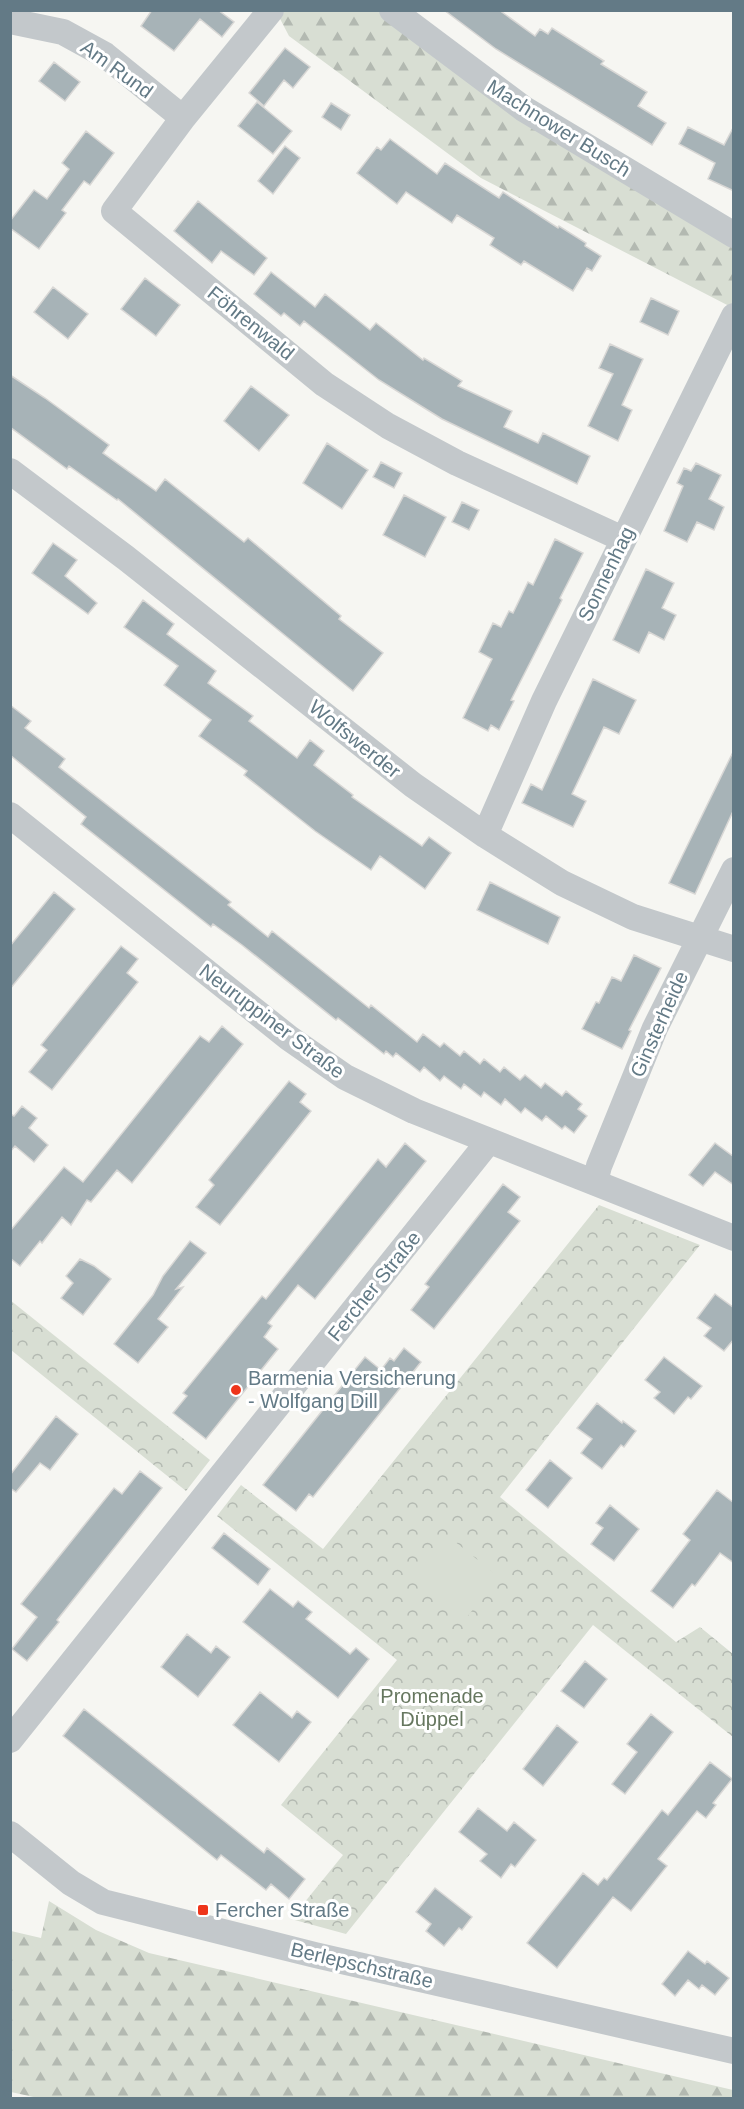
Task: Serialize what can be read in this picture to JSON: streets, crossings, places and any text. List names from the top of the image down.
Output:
{
  "streets": {
    "street": [
      "Am Rund",
      "Machnower Busch",
      "Föhrenwald",
      "Sonnenhag",
      "Wolfswerder",
      "Neuruppiner Straße",
      "Ginsterheide",
      "Fercher Straße",
      "Berlepschstraße"
    ]
  },
  "crossings": [
    ["Am Rund", "Föhrenwald"],
    ["Föhrenwald", "Sonnenhag"],
    ["Sonnenhag", "Wolfswerder"],
    ["Wolfswerder", "Ginsterheide"],
    ["Neuruppiner Straße", "Ginsterheide"],
    ["Neuruppiner Straße", "Fercher Straße"]
  ],
  "parks": ["Promenade Düppel"],
  "places": {
    "other": ["Barmenia Versicherung - Wolfgang Dill"],
    "transit": ["Fercher Straße"]
  }
}
